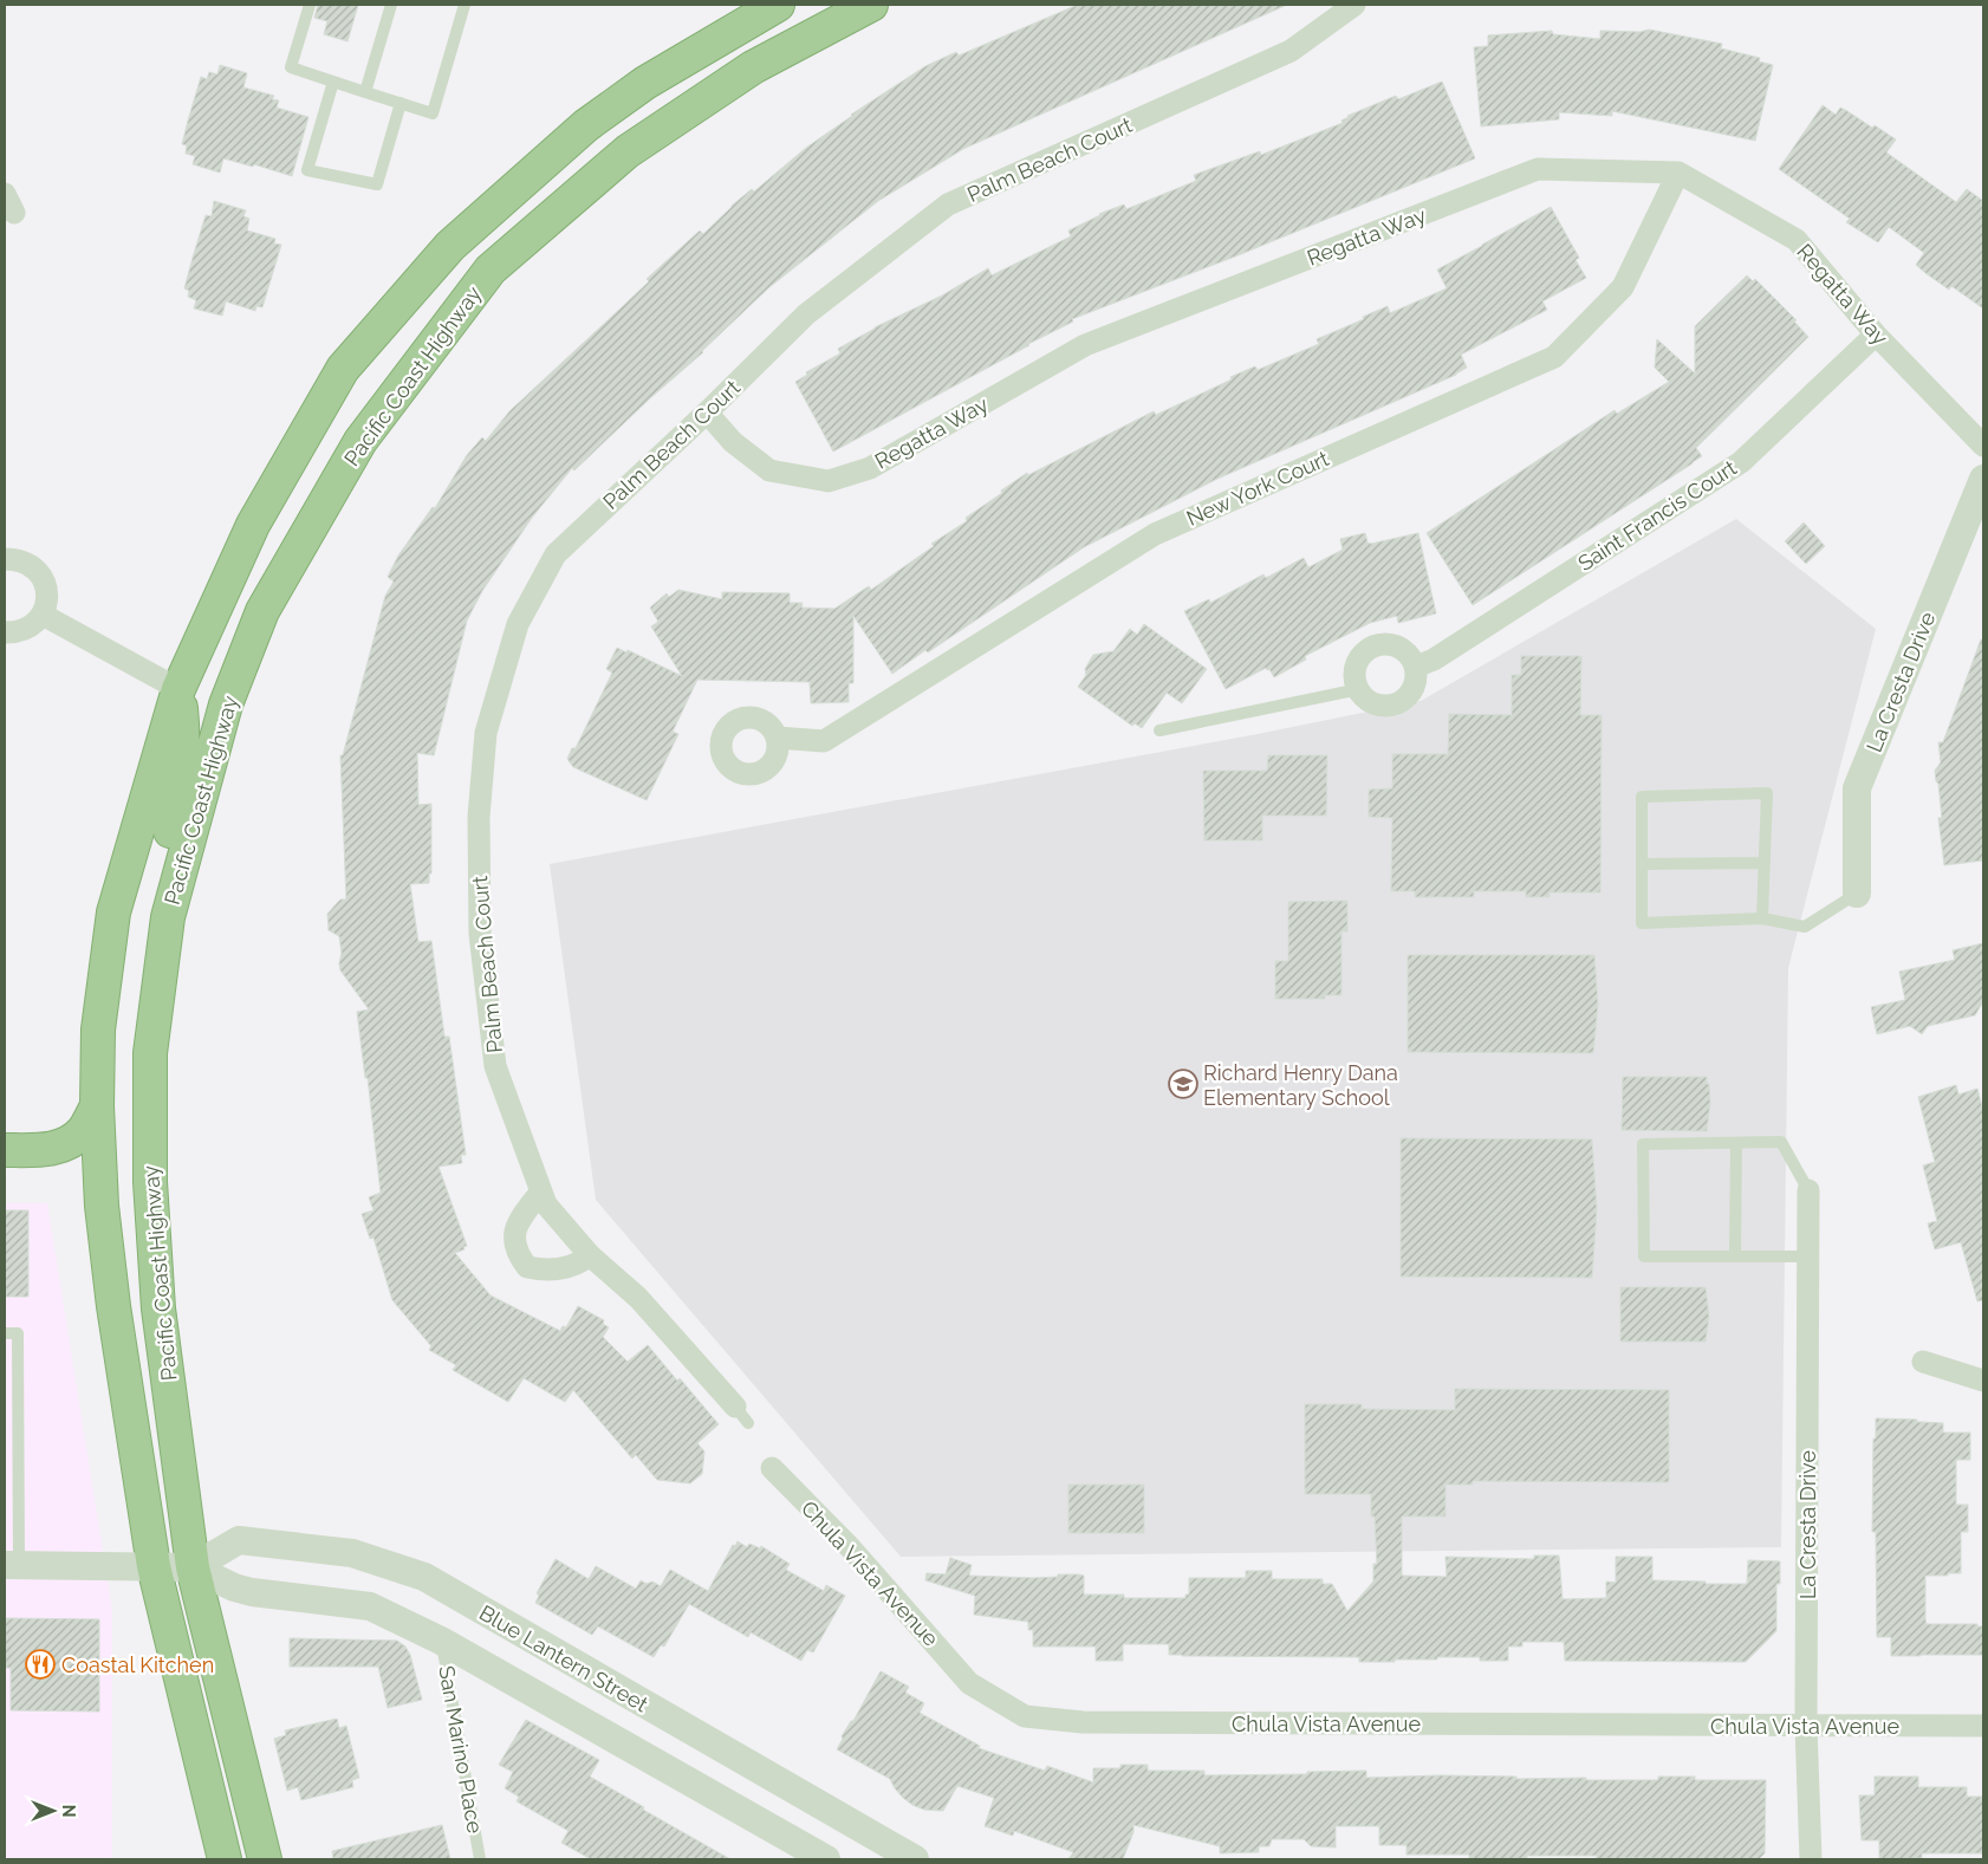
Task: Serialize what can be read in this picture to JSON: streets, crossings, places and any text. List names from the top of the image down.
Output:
{
  "streets": {
    "highway": ["Pacific Coast Highway"],
    "street": [
      "Palm Beach Court",
      "Regatta Way",
      "New York Court",
      "Saint Francis Court",
      "La Cresta Drive",
      "Chula Vista Avenue",
      "Blue Lantern Street"
    ],
    "lane": ["San Marino Place"]
  },
  "crossings": [
    ["Palm Beach Court", "Regatta Way"],
    ["Regatta Way", "New York Court"],
    ["Regatta Way", "Saint Francis Court"],
    ["Pacific Coast Highway", "Blue Lantern Street"],
    ["La Cresta Drive", "Chula Vista Avenue"]
  ],
  "places": {
    "school or university": ["Richard Henry Dana Elementary School"],
    "restaurant": ["Coastal Kitchen"]
  },
  "north": "right"
}
